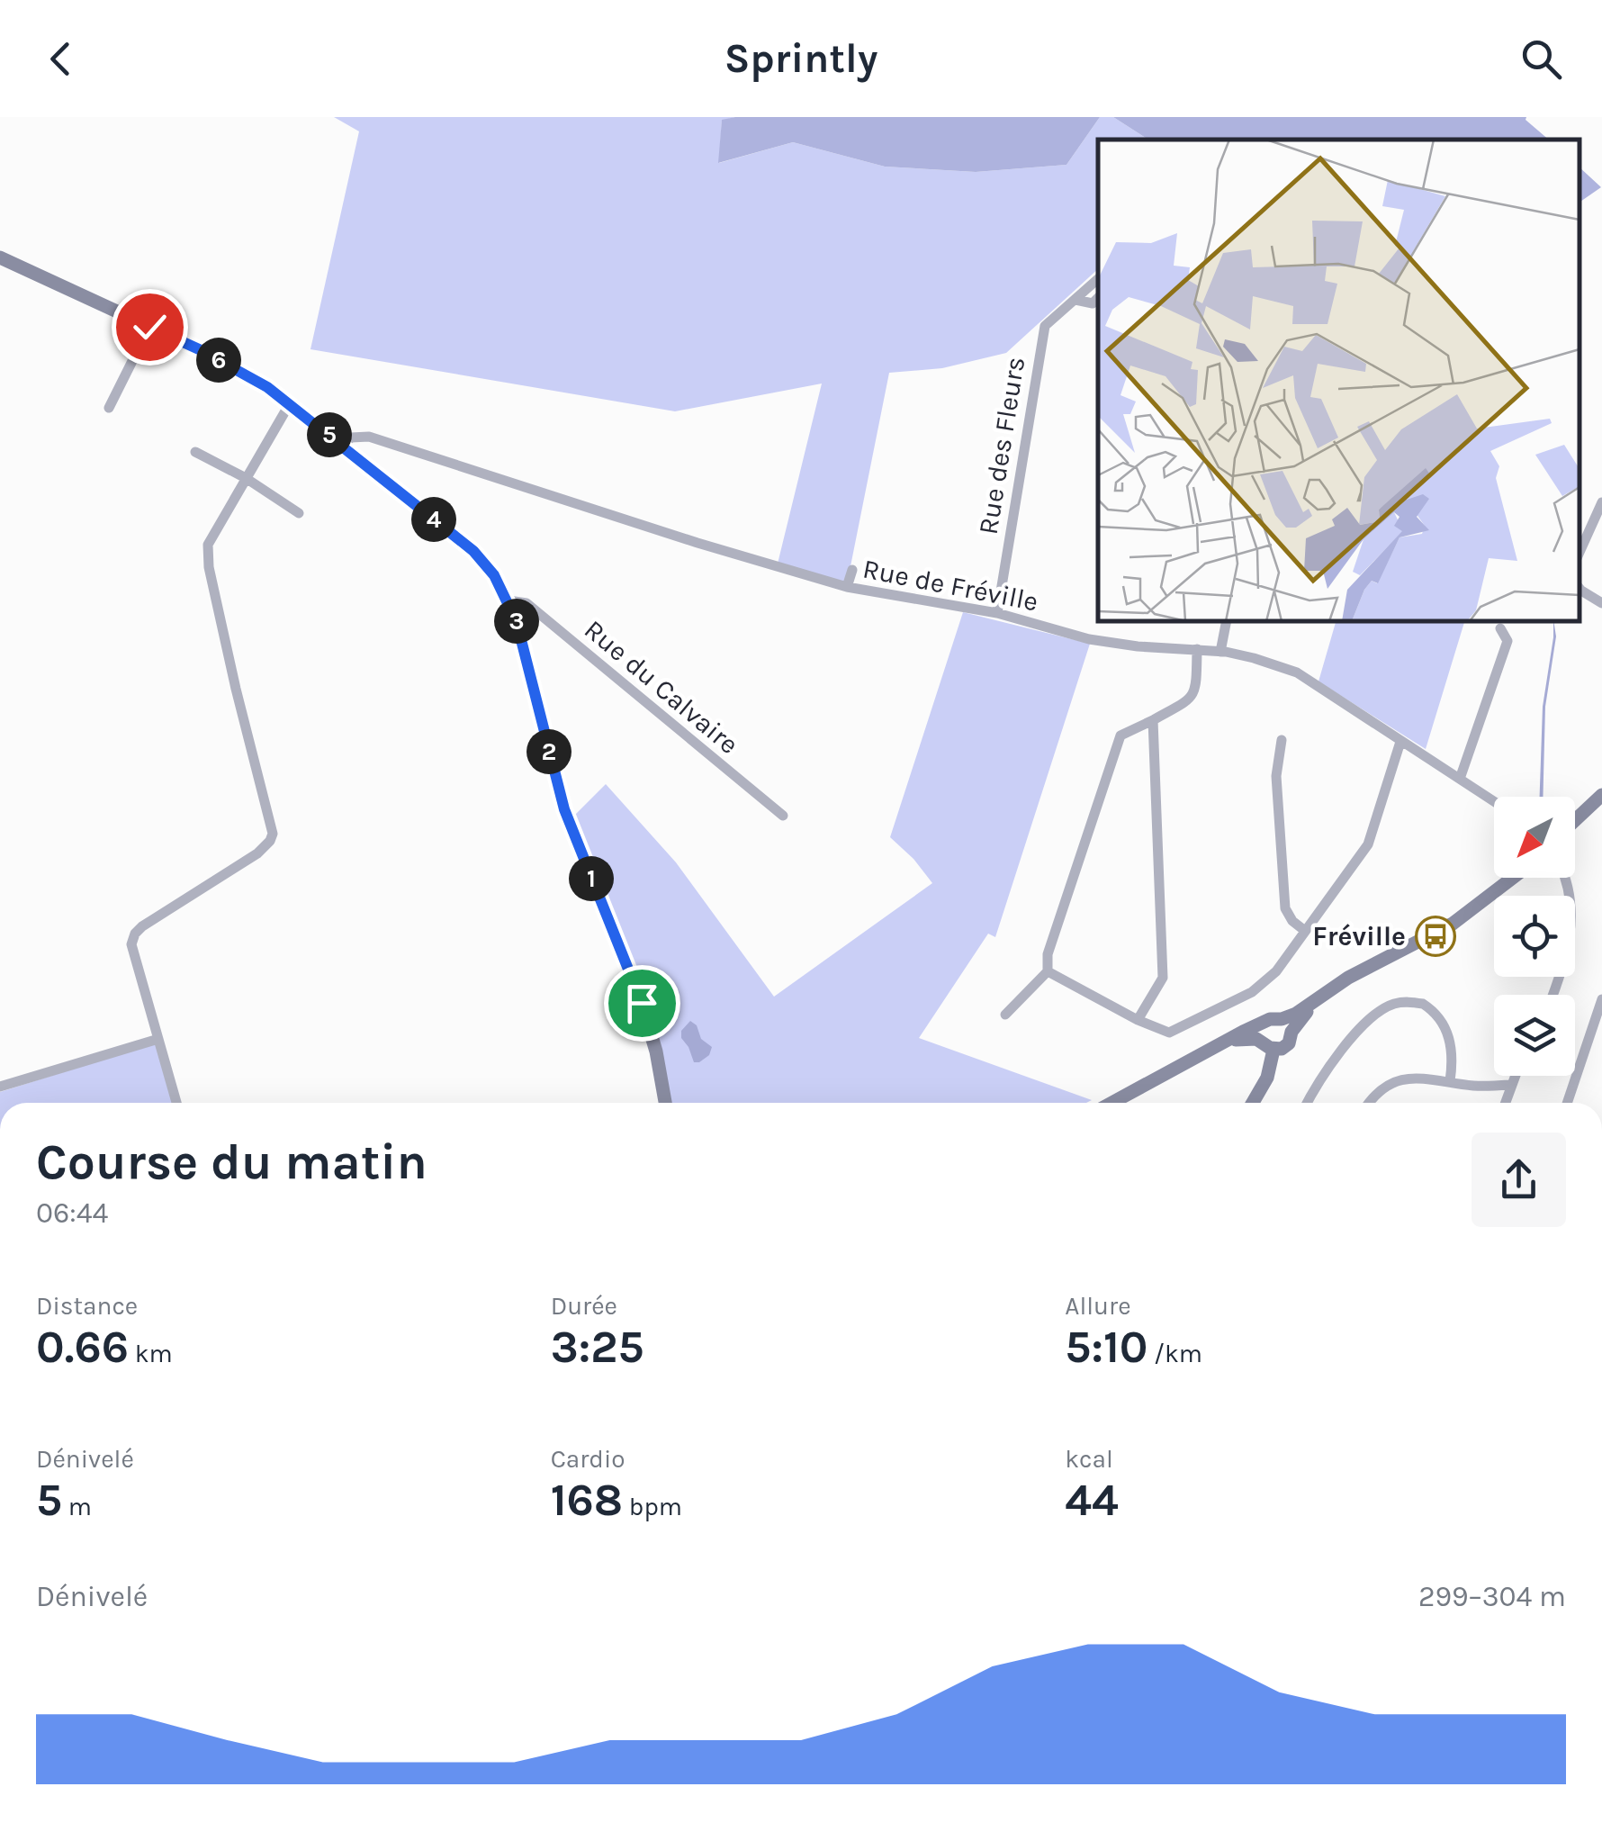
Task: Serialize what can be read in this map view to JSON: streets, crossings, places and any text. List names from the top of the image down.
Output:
{
  "streets": {
    "street": ["Rue des Fleurs", "Rue de Fréville", "Rue du Calvaire"]
  },
  "crossings": [
    ["Rue des Fleurs", "Rue de Fréville"]
  ],
  "places": {
    "bus stop": ["Fréville"]
  },
  "north": "bottom left",
  "page": {
    "header": "Sprintly",
    "pins": [
      "6",
      "5",
      "4",
      "3",
      "2",
      "1"
    ],
    "heading": ["Course du matin", "06:44"],
    "stats": [
      ["Distance", "0.66 km"],
      ["Durée", "3:25"],
      ["Allure", "5:10 /km"],
      ["Dénivelé", "5 m"],
      ["Cardio", "168 bpm"],
      ["kcal", "44"]
    ],
    "chart": ["Dénivelé", "299–304 m"]
  }
}
